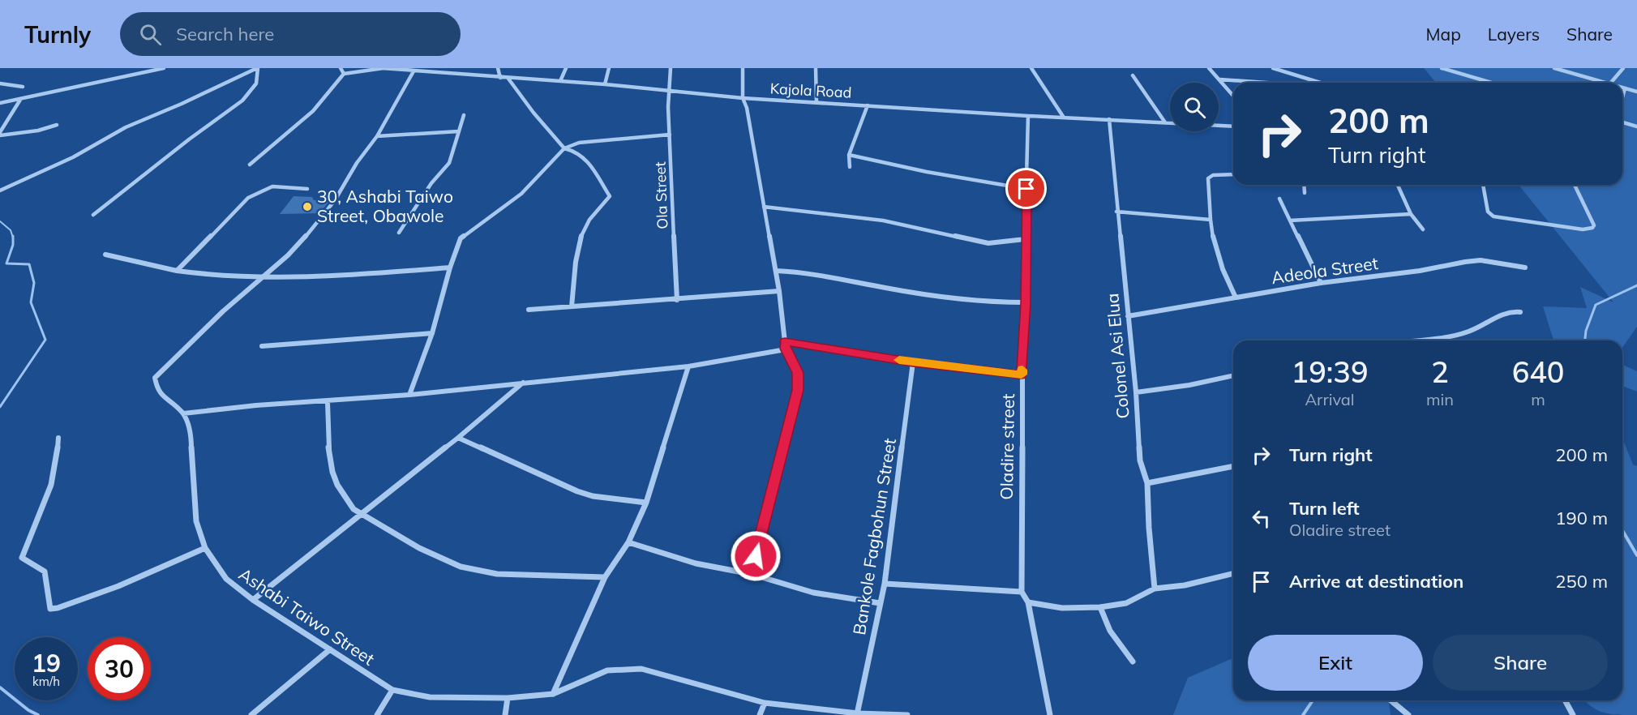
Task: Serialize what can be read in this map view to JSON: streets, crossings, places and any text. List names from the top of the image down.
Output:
{
  "streets": {
    "street": [
      "Kajola Road",
      "Ola Street",
      "Adeola Street",
      "Colonel Asi Elua",
      "Oladire street",
      "Bankole Fagbohun Street",
      "Ashabi Taiwo Street"
    ]
  },
  "crossings": [
    ["Kajola Road", "Ola Street"],
    ["Kajola Road", "Colonel Asi Elua"],
    ["Kajola Road", "Oladire street"],
    ["Kajola Road", "Ashabi Taiwo Street"],
    ["Adeola Street", "Colonel Asi Elua"],
    ["Bankole Fagbohun Street", "Ashabi Taiwo Street"]
  ],
  "places": ["30, Ashabi Taiwo Street, Obawole"],
  "page": {
    "header": "Turnly",
    "search": "Search here",
    "nav": ["Map", "Layers", "Share"],
    "turn": ["200 m", "Turn right"],
    "eta": [
      "19:39",
      "Arrival",
      "2",
      "min",
      "640",
      "m"
    ],
    "list": [
      {
        "name": "Turn right",
        "value": "200 m"
      },
      {
        "name": "Turn left",
        "note": "Oladire street",
        "value": "190 m"
      },
      {
        "name": "Arrive at destination",
        "value": "250 m"
      }
    ],
    "buttons": ["Exit", "Share"],
    "speed": "19 km/h",
    "limit": "30"
  }
}
